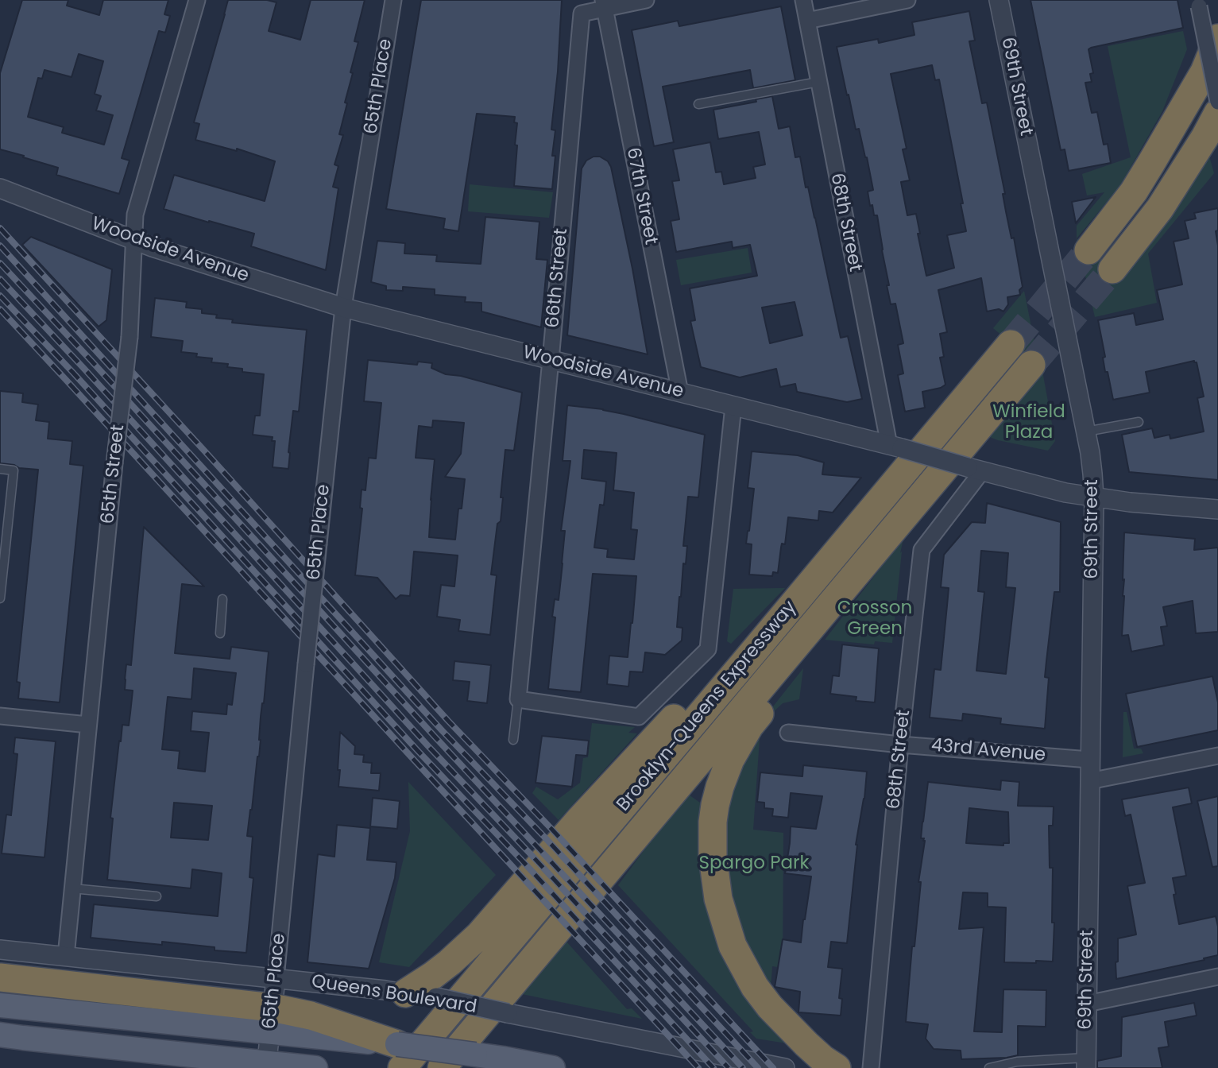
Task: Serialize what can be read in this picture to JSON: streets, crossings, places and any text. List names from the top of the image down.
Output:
{
  "streets": {
    "highway": ["Brooklyn-Queens Expressway"],
    "street": [
      "65th Place",
      "69th Street",
      "67th Street",
      "68th Street",
      "Woodside Avenue",
      "66th Street",
      "65th Street",
      "43rd Avenue",
      "Queens Boulevard"
    ]
  },
  "crossings": [
    ["65th Place", "Woodside Avenue"],
    ["65th Place", "Queens Boulevard"],
    ["69th Street", "Woodside Avenue"],
    ["69th Street", "43rd Avenue"],
    ["67th Street", "Woodside Avenue"],
    ["67th Street", "66th Street"],
    ["68th Street", "Woodside Avenue"],
    ["68th Street", "43rd Avenue"],
    ["Woodside Avenue", "66th Street"],
    ["Woodside Avenue", "65th Street"],
    ["65th Street", "Queens Boulevard"]
  ],
  "parks": ["Winfield Plaza", "Crosson Green", "Spargo Park"]
}
